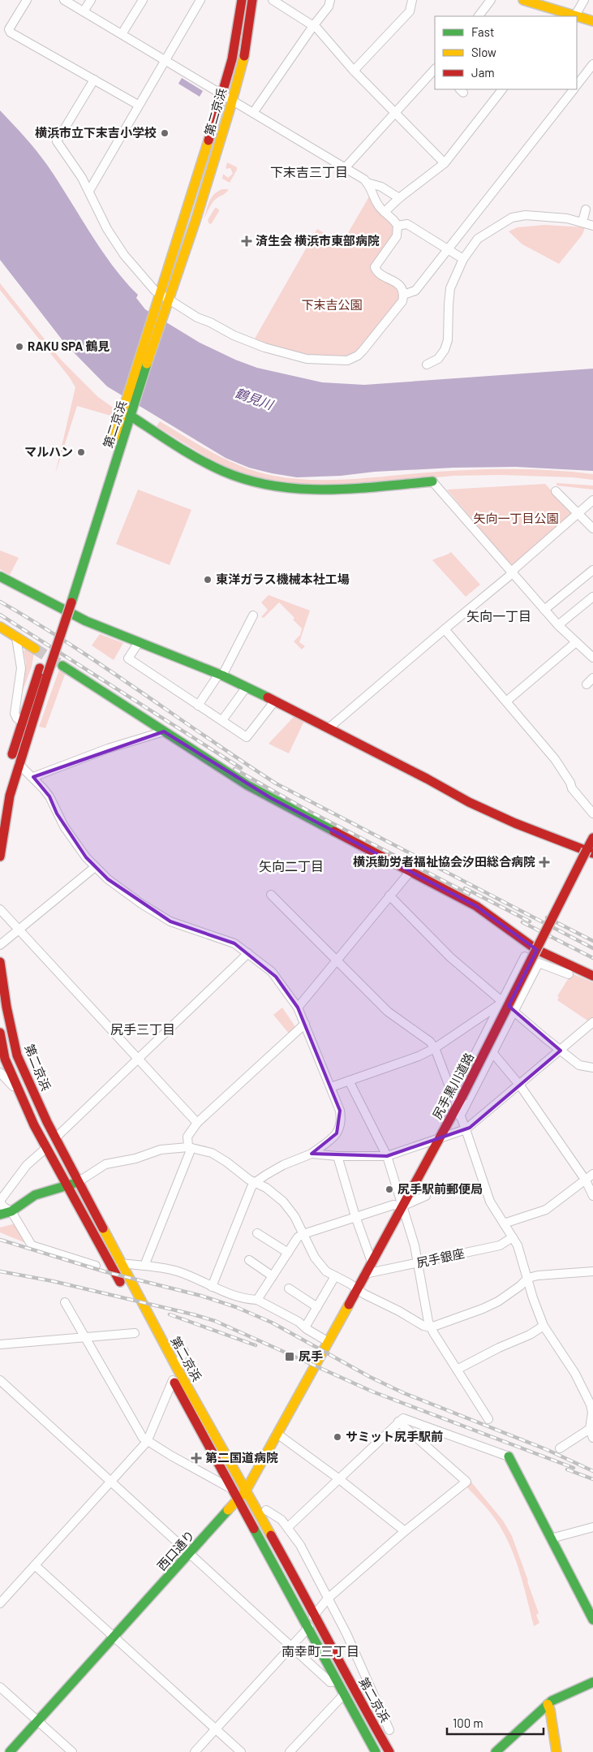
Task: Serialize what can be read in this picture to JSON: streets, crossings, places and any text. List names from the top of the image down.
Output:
{
  "streets": {
    "main road": ["第二京浜", "尻手黒川道路", "西口通り"],
    "street": ["尻手銀座"]
  },
  "crossings": [
    ["第二京浜", "西口通り"],
    ["尻手黒川道路", "尻手銀座"],
    ["尻手黒川道路", "西口通り"]
  ],
  "districts": [
    "下末吉三丁目",
    "矢向一丁目",
    "矢向二丁目",
    "尻手三丁目",
    "南幸町三丁目"
  ],
  "water": ["鶴見川"],
  "parks": ["下末吉公園", "矢向一丁目公園"],
  "places": {
    "other": [
      "横浜市立下末吉小学校",
      "RAKU SPA 鶴見",
      "マルハン",
      "東洋ガラス機械本社工場",
      "尻手駅前郵便局",
      "サミット尻手駅前"
    ],
    "health": ["済生会 横浜市東部病院", "横浜勤労者福祉協会汐田総合病院", "第二国道病院"],
    "transit": ["尻手"]
  },
  "legend": ["Fast", "Slow", "Jam"],
  "scale_bar": "100 m"
}
